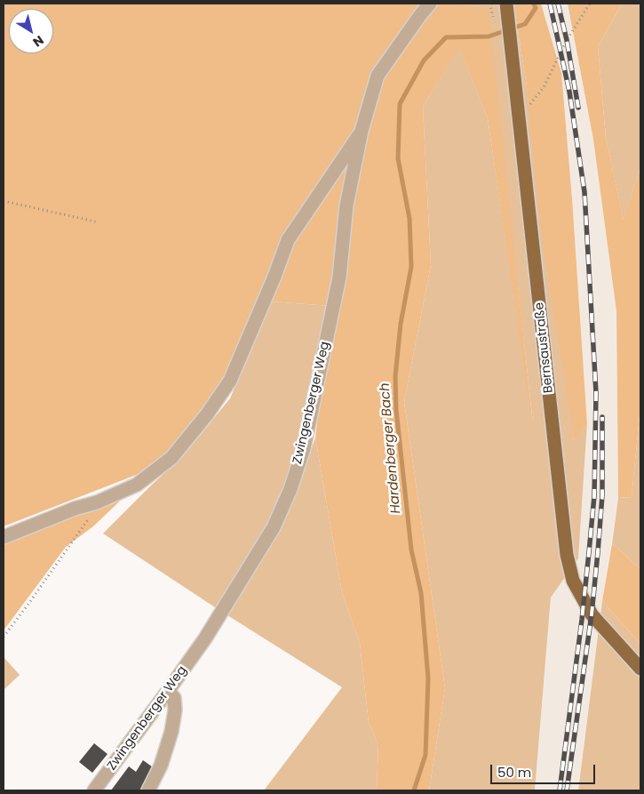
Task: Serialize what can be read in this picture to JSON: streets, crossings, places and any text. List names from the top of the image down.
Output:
{
  "streets": {
    "main road": ["Bernsaustraße"],
    "lane": ["Zwingenberger Weg"]
  },
  "water": ["Hardenberger Bach"],
  "scale_bar": "50 m",
  "north": "bottom right"
}
